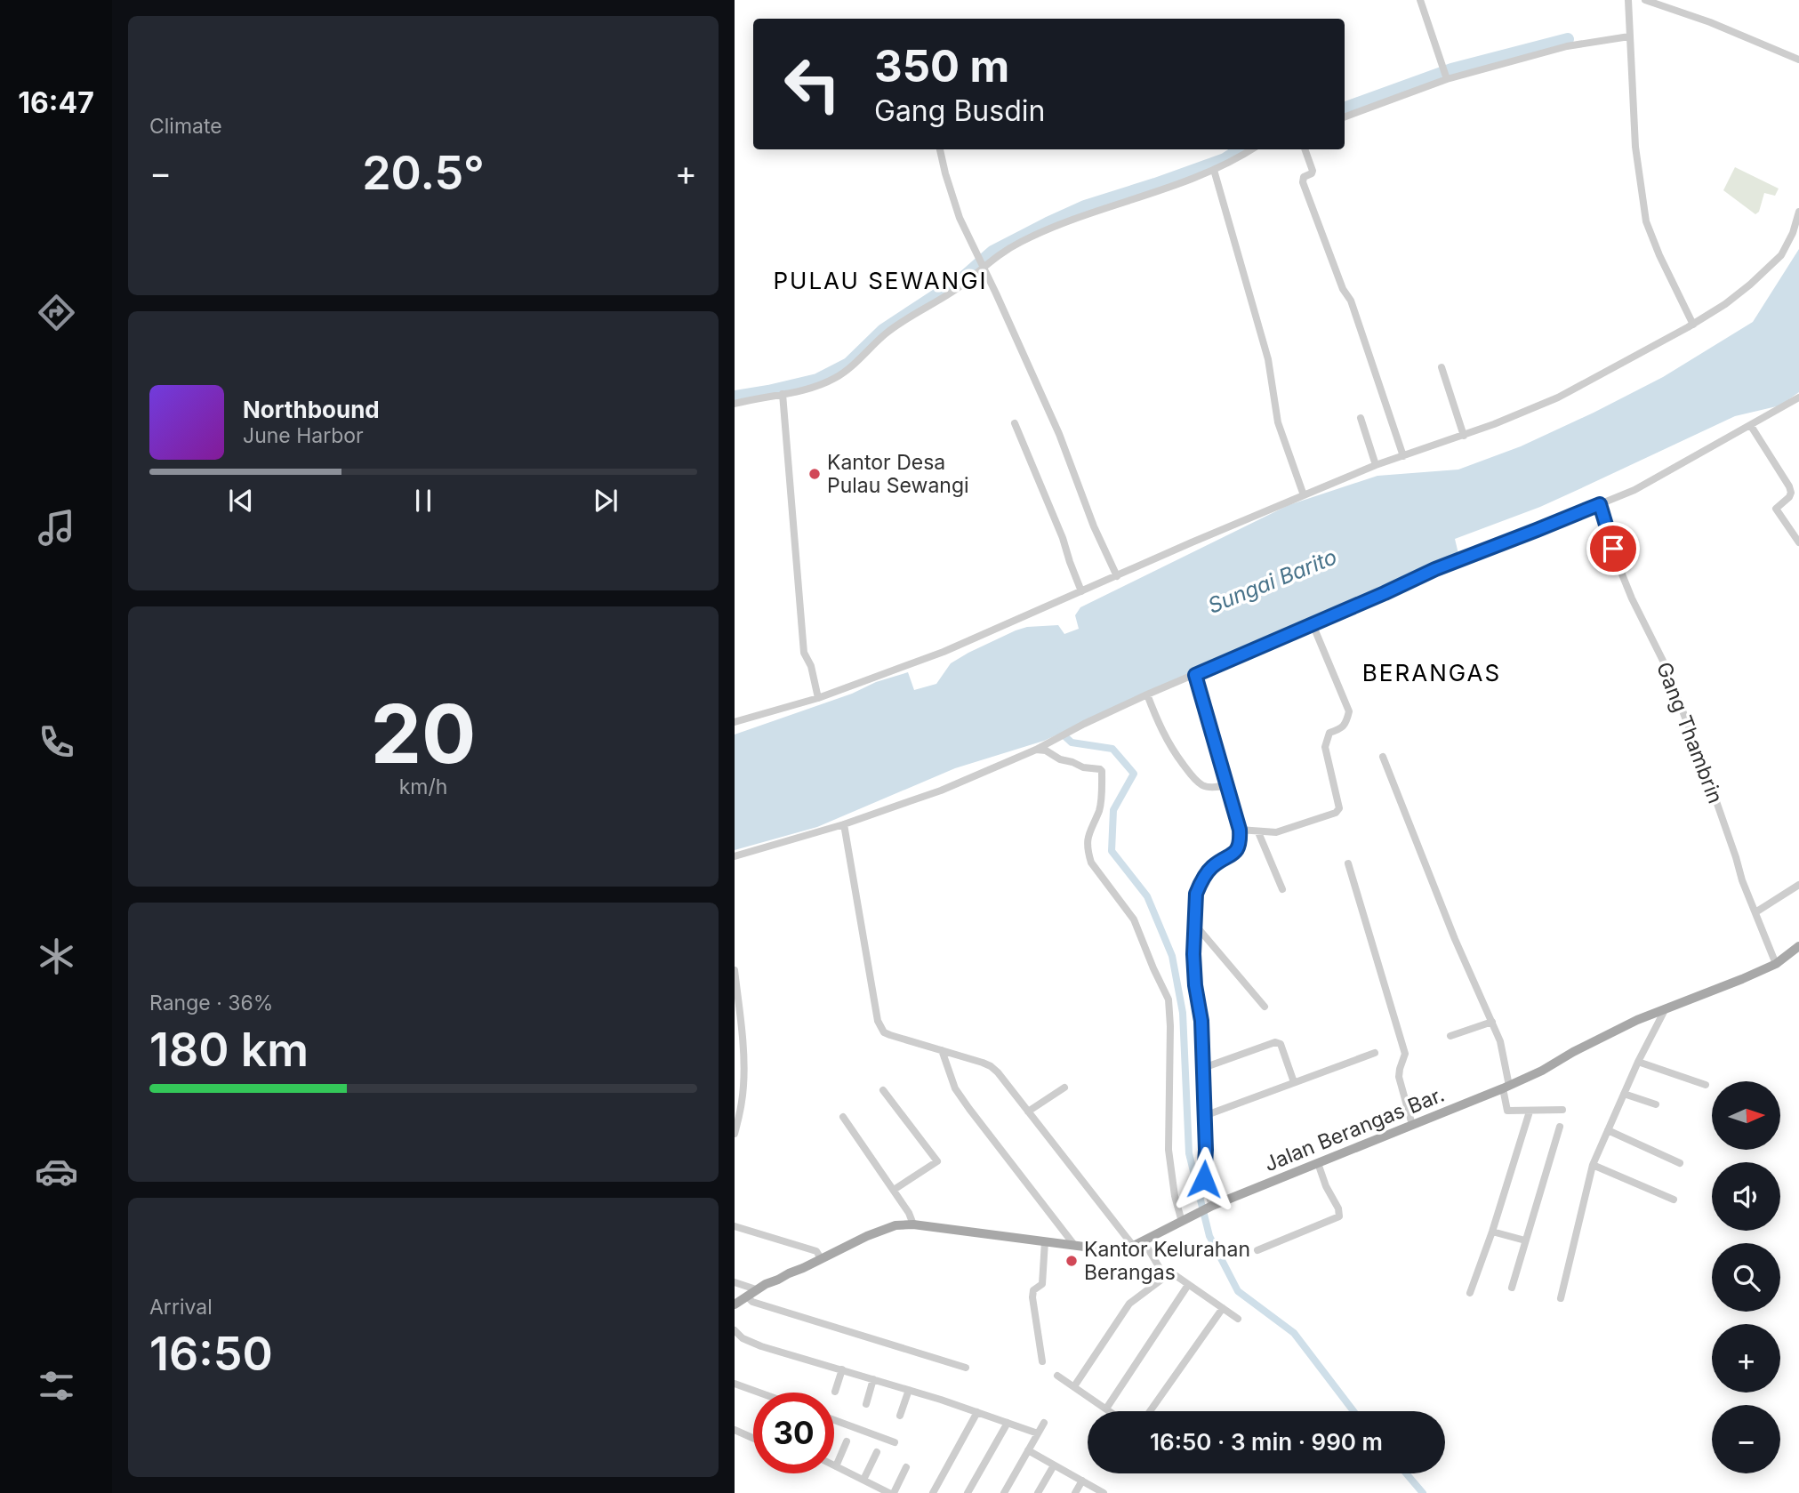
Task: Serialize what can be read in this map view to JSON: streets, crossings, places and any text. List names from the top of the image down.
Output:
{
  "streets": {
    "main road": ["Jalan Berangas Bar."],
    "street": ["Gang Thambrin"]
  },
  "crossings": [
    ["Gang Thambrin", "Jalan Berangas Bar."]
  ],
  "districts": ["PULAU SEWANGI", "BERANGAS"],
  "water": ["Sungai Barito"],
  "places": ["Kantor Desa Pulau Sewangi", "Kantor Kelurahan Berangas"],
  "north": "right",
  "page": {
    "tabs": "16:47",
    "tile": [
      "Climate",
      ["20", "km/h"],
      ["Range · 36%", "180 km"],
      ["Arrival", "16:50"]
    ],
    "turn": ["350 m", "Gang Busdin"],
    "heat": ["−", "20.5°", "+"],
    "song": ["Northbound", "June Harbor"],
    "map_buttons": ["+", "−"],
    "limit": "30",
    "trip": "16:50 · 3 min · 990 m"
  }
}
